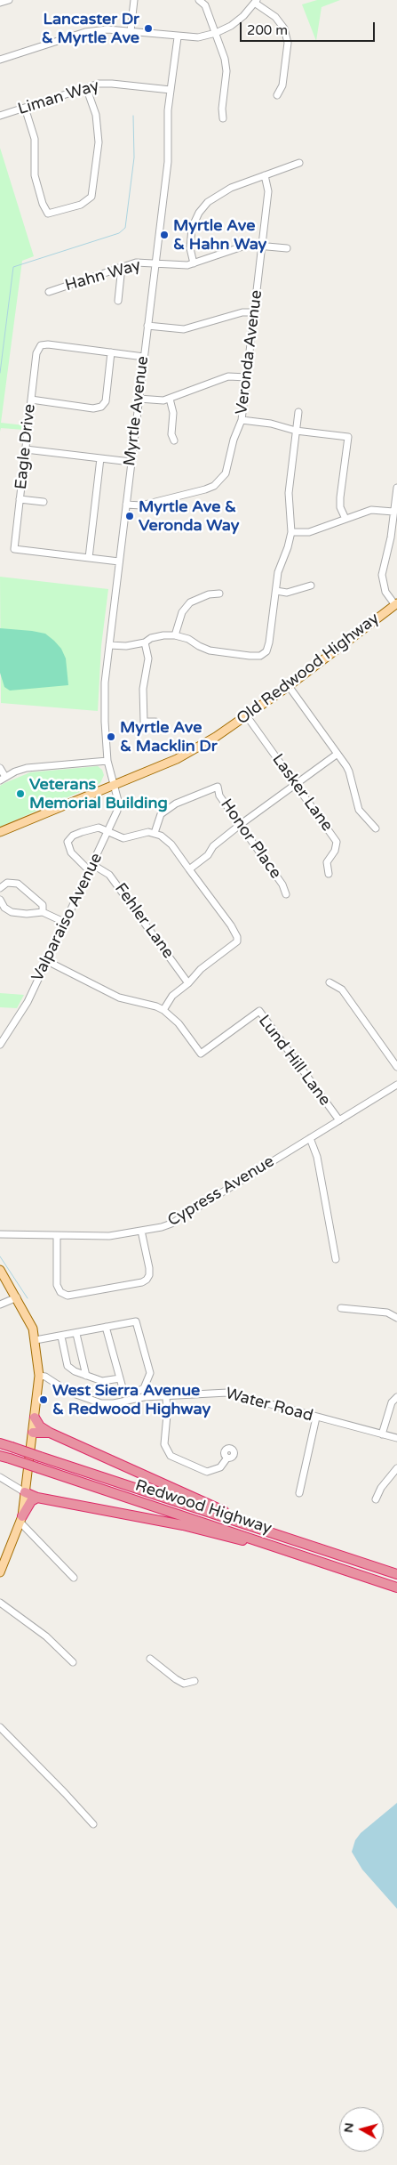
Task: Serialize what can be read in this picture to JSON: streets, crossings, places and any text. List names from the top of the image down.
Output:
{
  "streets": {
    "highway": ["Redwood Highway"],
    "main road": ["Old Redwood Highway"],
    "street": [
      "Liman Way",
      "Hahn Way",
      "Veronda Avenue",
      "Myrtle Avenue",
      "Eagle Drive",
      "Lasker Lane",
      "Honor Place",
      "Valparaiso Avenue",
      "Fehler Lane",
      "Lund Hill Lane",
      "Cypress Avenue",
      "Water Road"
    ]
  },
  "crossings": [
    ["Liman Way", "Myrtle Avenue"],
    ["Hahn Way", "Veronda Avenue"],
    ["Hahn Way", "Myrtle Avenue"],
    ["Veronda Avenue", "Myrtle Avenue"],
    ["Myrtle Avenue", "Old Redwood Highway"],
    ["Myrtle Avenue", "Valparaiso Avenue"],
    ["Old Redwood Highway", "Lasker Lane"],
    ["Old Redwood Highway", "Valparaiso Avenue"],
    ["Valparaiso Avenue", "Fehler Lane"],
    ["Valparaiso Avenue", "Lund Hill Lane"],
    ["Lund Hill Lane", "Cypress Avenue"]
  ],
  "places": [
    "Lancaster Dr & Myrtle Ave",
    "Myrtle Ave & Hahn Way",
    "Myrtle Ave & Veronda Way",
    "Myrtle Ave & Macklin Dr",
    "Veterans Memorial Building",
    "West Sierra Avenue & Redwood Highway"
  ],
  "scale_bar": "200 m",
  "north": "left"
}
